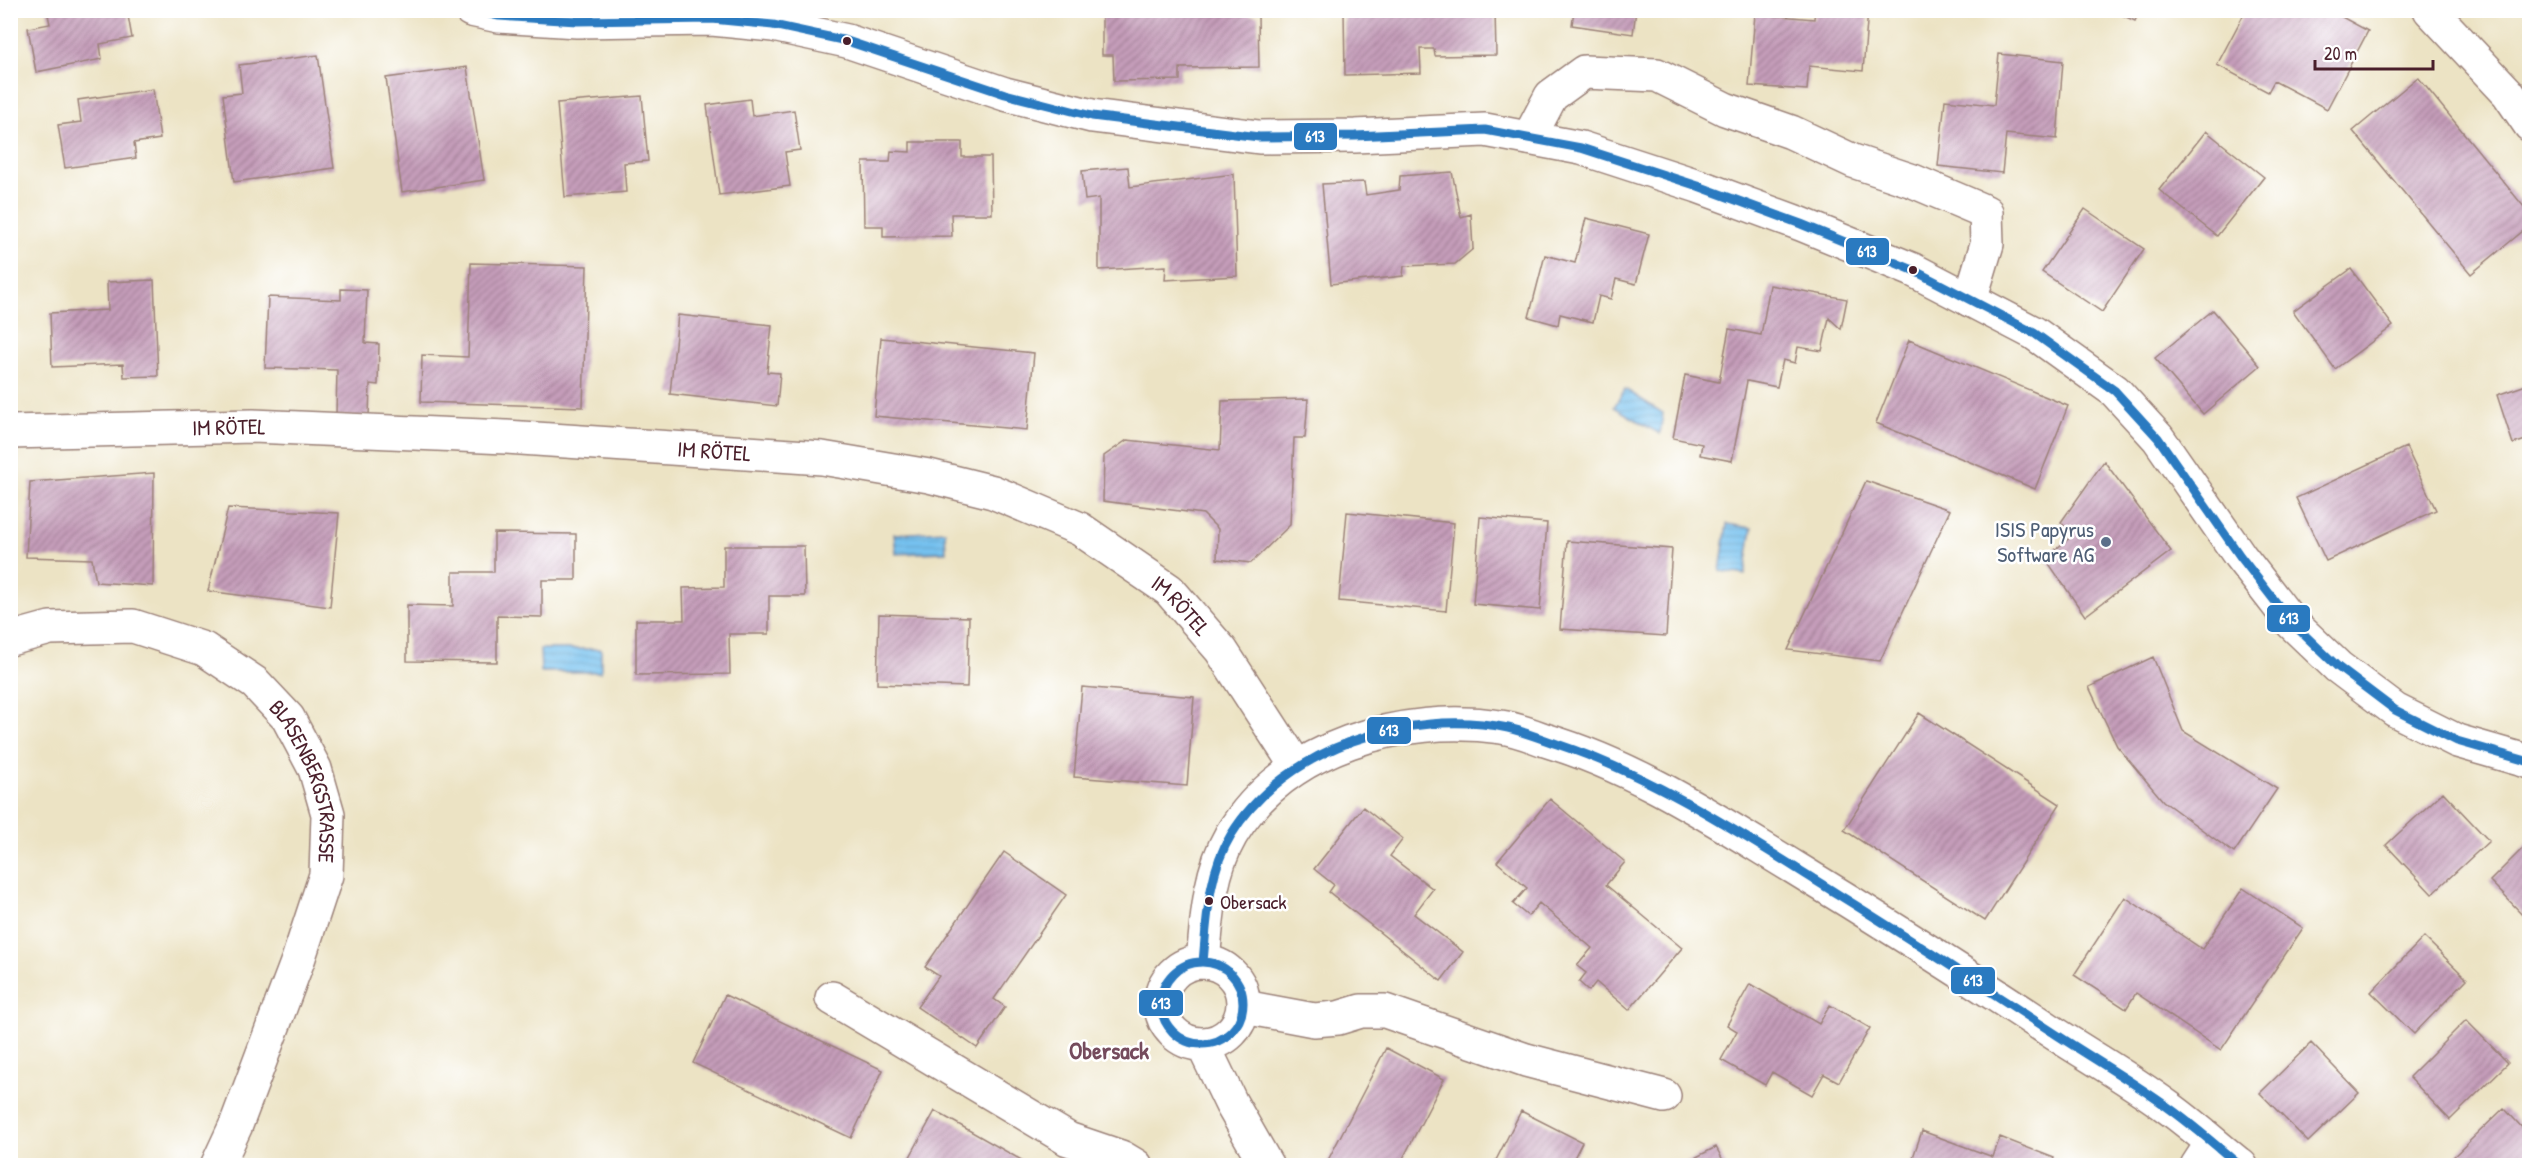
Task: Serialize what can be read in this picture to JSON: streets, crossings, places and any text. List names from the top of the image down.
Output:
{
  "streets": {
    "street": ["IM RÖTEL", "BLASENBERGSTRASSE"]
  },
  "districts": ["Obersack"],
  "places": ["ISIS Papyrus Software AG", "Obersack"],
  "lines": ["transit line 613"],
  "scale_bar": "20 m"
}
